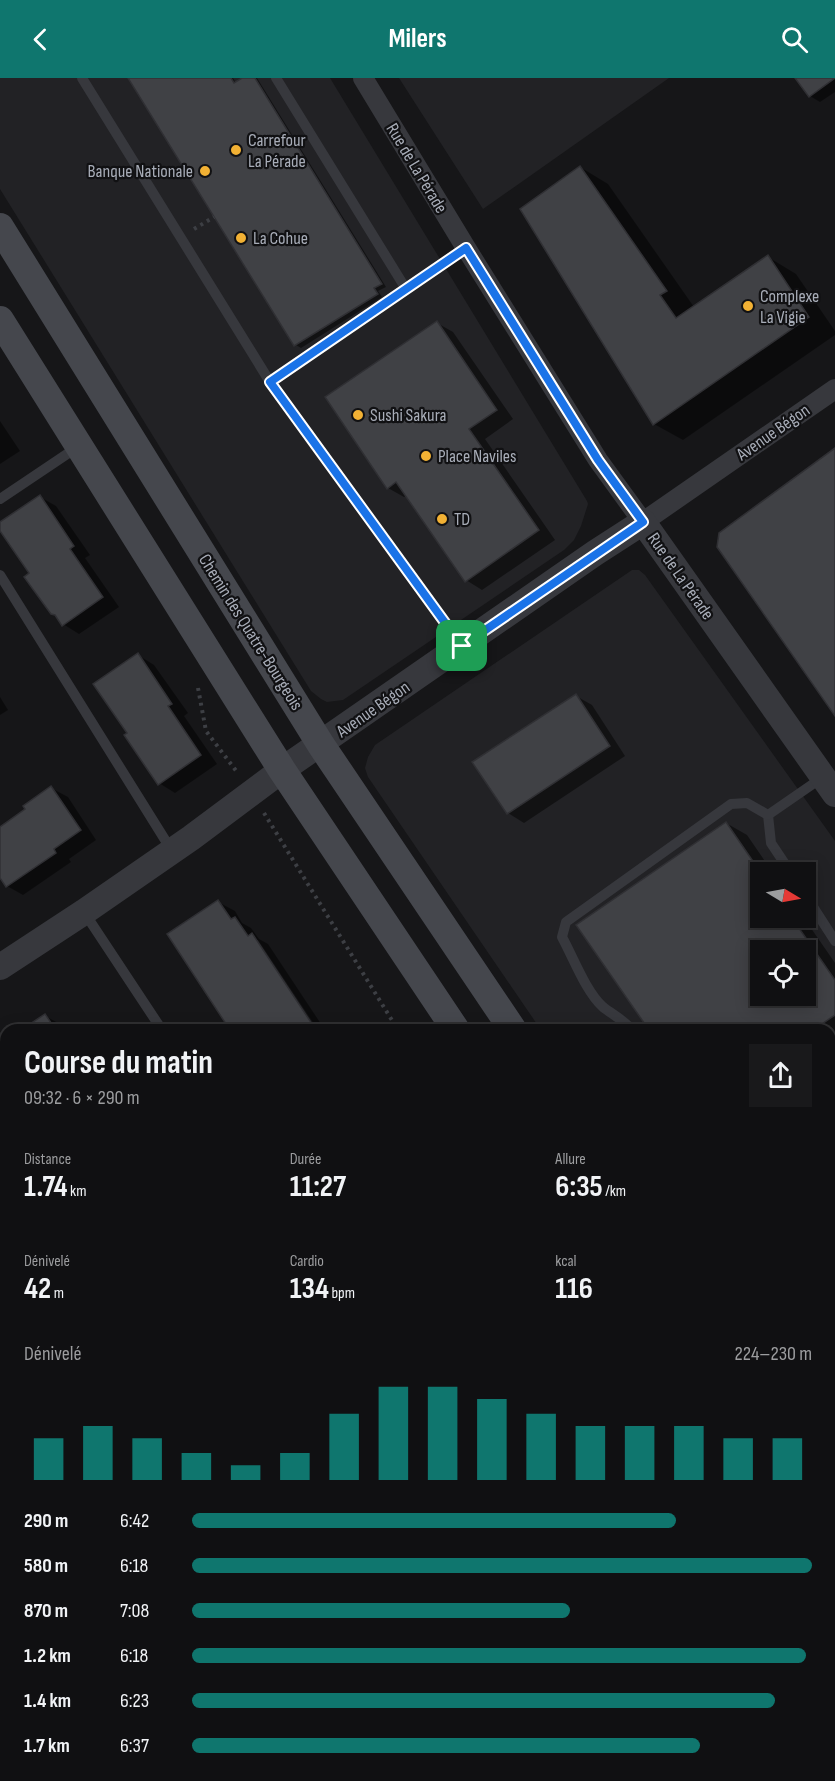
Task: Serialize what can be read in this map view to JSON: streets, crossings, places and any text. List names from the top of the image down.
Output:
{
  "streets": {
    "main road": ["Chemin des Quatre-Bourgeois"],
    "street": ["Rue de La Pérade", "Avenue Bégon"]
  },
  "crossings": [
    ["Rue de La Pérade", "Avenue Bégon"],
    ["Avenue Bégon", "Chemin des Quatre-Bourgeois"]
  ],
  "places": [
    "Carrefour La Pérade",
    "Banque Nationale",
    "La Cohue",
    "Complexe La Vigie",
    "Sushi Sakura",
    "Place Naviles",
    "TD"
  ],
  "north": "right",
  "page": {
    "header": "Milers",
    "heading": ["Course du matin", "09:32 · 6 × 290 m"],
    "stats": [
      ["Distance", "1.74 km"],
      ["Durée", "11:27"],
      ["Allure", "6:35 /km"],
      ["Dénivelé", "42 m"],
      ["Cardio", "134 bpm"],
      ["kcal", "116"]
    ],
    "chart": ["Dénivelé", "224–230 m"],
    "list": [
      {
        "name": "290 m",
        "note": "6:42"
      },
      {
        "name": "580 m",
        "note": "6:18"
      },
      {
        "name": "870 m",
        "note": "7:08"
      },
      {
        "name": "1.2 km",
        "note": "6:18"
      },
      {
        "name": "1.4 km",
        "note": "6:23"
      },
      {
        "name": "1.7 km",
        "note": "6:37"
      }
    ]
  }
}
